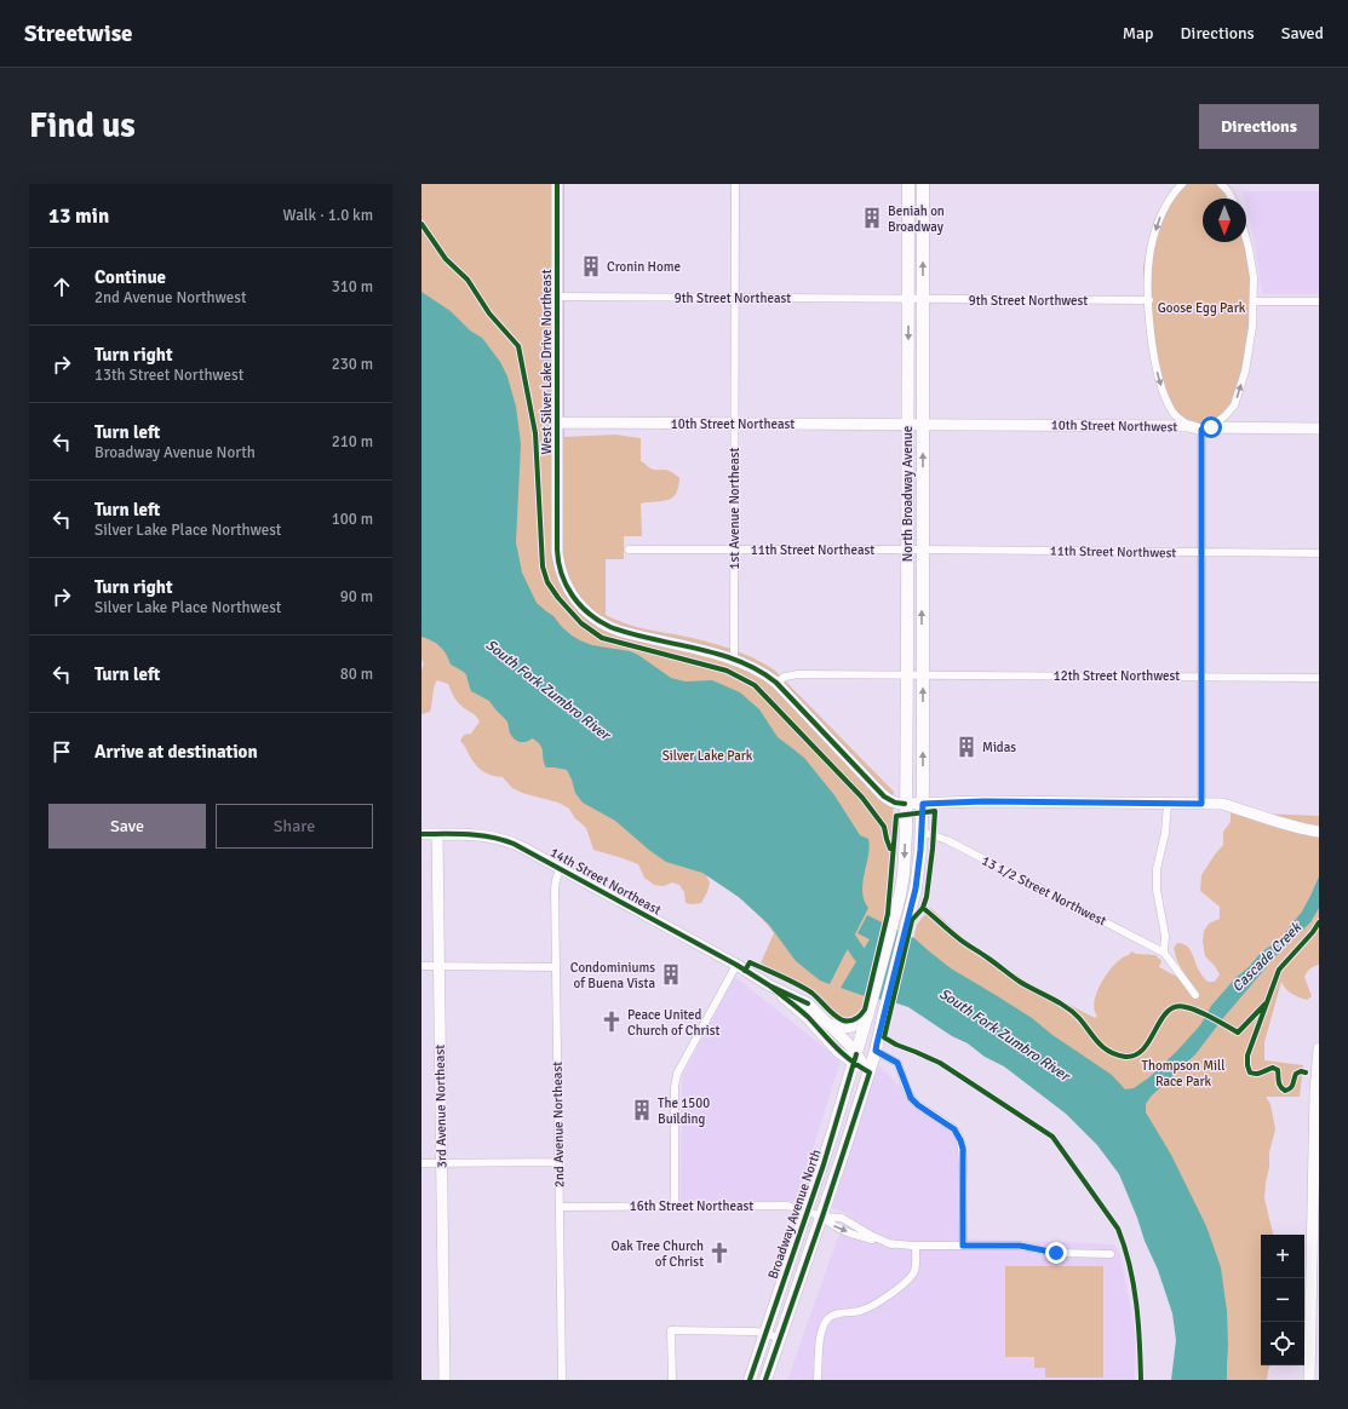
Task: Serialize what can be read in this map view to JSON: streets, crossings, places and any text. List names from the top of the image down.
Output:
{
  "streets": {
    "main road": ["North Broadway Avenue", "Broadway Avenue North"],
    "street": [
      "9th Street Northeast",
      "9th Street Northwest",
      "West Silver Lake Drive Northeast",
      "10th Street Northeast",
      "10th Street Northwest",
      "1st Avenue Northeast",
      "11th Street Northeast",
      "11th Street Northwest",
      "12th Street Northwest",
      "14th Street Northeast",
      "13 1/2 Street Northwest",
      "3rd Avenue Northeast",
      "2nd Avenue Northeast",
      "16th Street Northeast"
    ]
  },
  "crossings": [
    ["9th Street Northeast", "9th Street Northwest"],
    ["9th Street Northeast", "West Silver Lake Drive Northeast"],
    ["9th Street Northeast", "North Broadway Avenue"],
    ["9th Street Northeast", "1st Avenue Northeast"],
    ["9th Street Northwest", "North Broadway Avenue"],
    ["West Silver Lake Drive Northeast", "10th Street Northeast"],
    ["West Silver Lake Drive Northeast", "North Broadway Avenue"],
    ["West Silver Lake Drive Northeast", "1st Avenue Northeast"],
    ["West Silver Lake Drive Northeast", "12th Street Northwest"],
    ["West Silver Lake Drive Northeast", "Broadway Avenue North"],
    ["10th Street Northeast", "10th Street Northwest"],
    ["10th Street Northeast", "North Broadway Avenue"],
    ["10th Street Northeast", "1st Avenue Northeast"],
    ["10th Street Northwest", "North Broadway Avenue"],
    ["North Broadway Avenue", "11th Street Northeast"],
    ["North Broadway Avenue", "11th Street Northwest"],
    ["North Broadway Avenue", "12th Street Northwest"],
    ["North Broadway Avenue", "Broadway Avenue North"],
    ["1st Avenue Northeast", "11th Street Northeast"],
    ["11th Street Northeast", "11th Street Northwest"],
    ["14th Street Northeast", "3rd Avenue Northeast"],
    ["14th Street Northeast", "2nd Avenue Northeast"],
    ["14th Street Northeast", "Broadway Avenue North"],
    ["13 1/2 Street Northwest", "Broadway Avenue North"],
    ["2nd Avenue Northeast", "16th Street Northeast"],
    ["16th Street Northeast", "Broadway Avenue North"]
  ],
  "water": ["South Fork Zumbro River", "Cascade Creek"],
  "parks": ["Goose Egg Park", "Silver Lake Park", "Thompson Mill Race Park"],
  "places": {
    "building": [
      "Beniah on Broadway",
      "Cronin Home",
      "Midas",
      "Condominiums of Buena Vista",
      "The 1500 Building"
    ],
    "church": ["Peace United Church of Christ", "Oak Tree Church of Christ"]
  },
  "north": "bottom",
  "page": {
    "header": "Streetwise",
    "nav": ["Map", "Directions", "Saved"],
    "buttons": [
      "Directions",
      ["Save", "Share"]
    ],
    "title": "Find us",
    "heading": ["13 min", "Walk · 1.0 km"],
    "list": [
      ["Continue", "2nd Avenue Northwest", "310 m"],
      ["Turn right", "13th Street Northwest", "230 m"],
      ["Turn left", "Broadway Avenue North", "210 m"],
      ["Turn left", "Silver Lake Place Northwest", "100 m"],
      ["Turn right", "Silver Lake Place Northwest", "90 m"],
      ["Turn left", "80 m"],
      "Arrive at destination"
    ],
    "map_buttons": ["+", "−"]
  }
}
